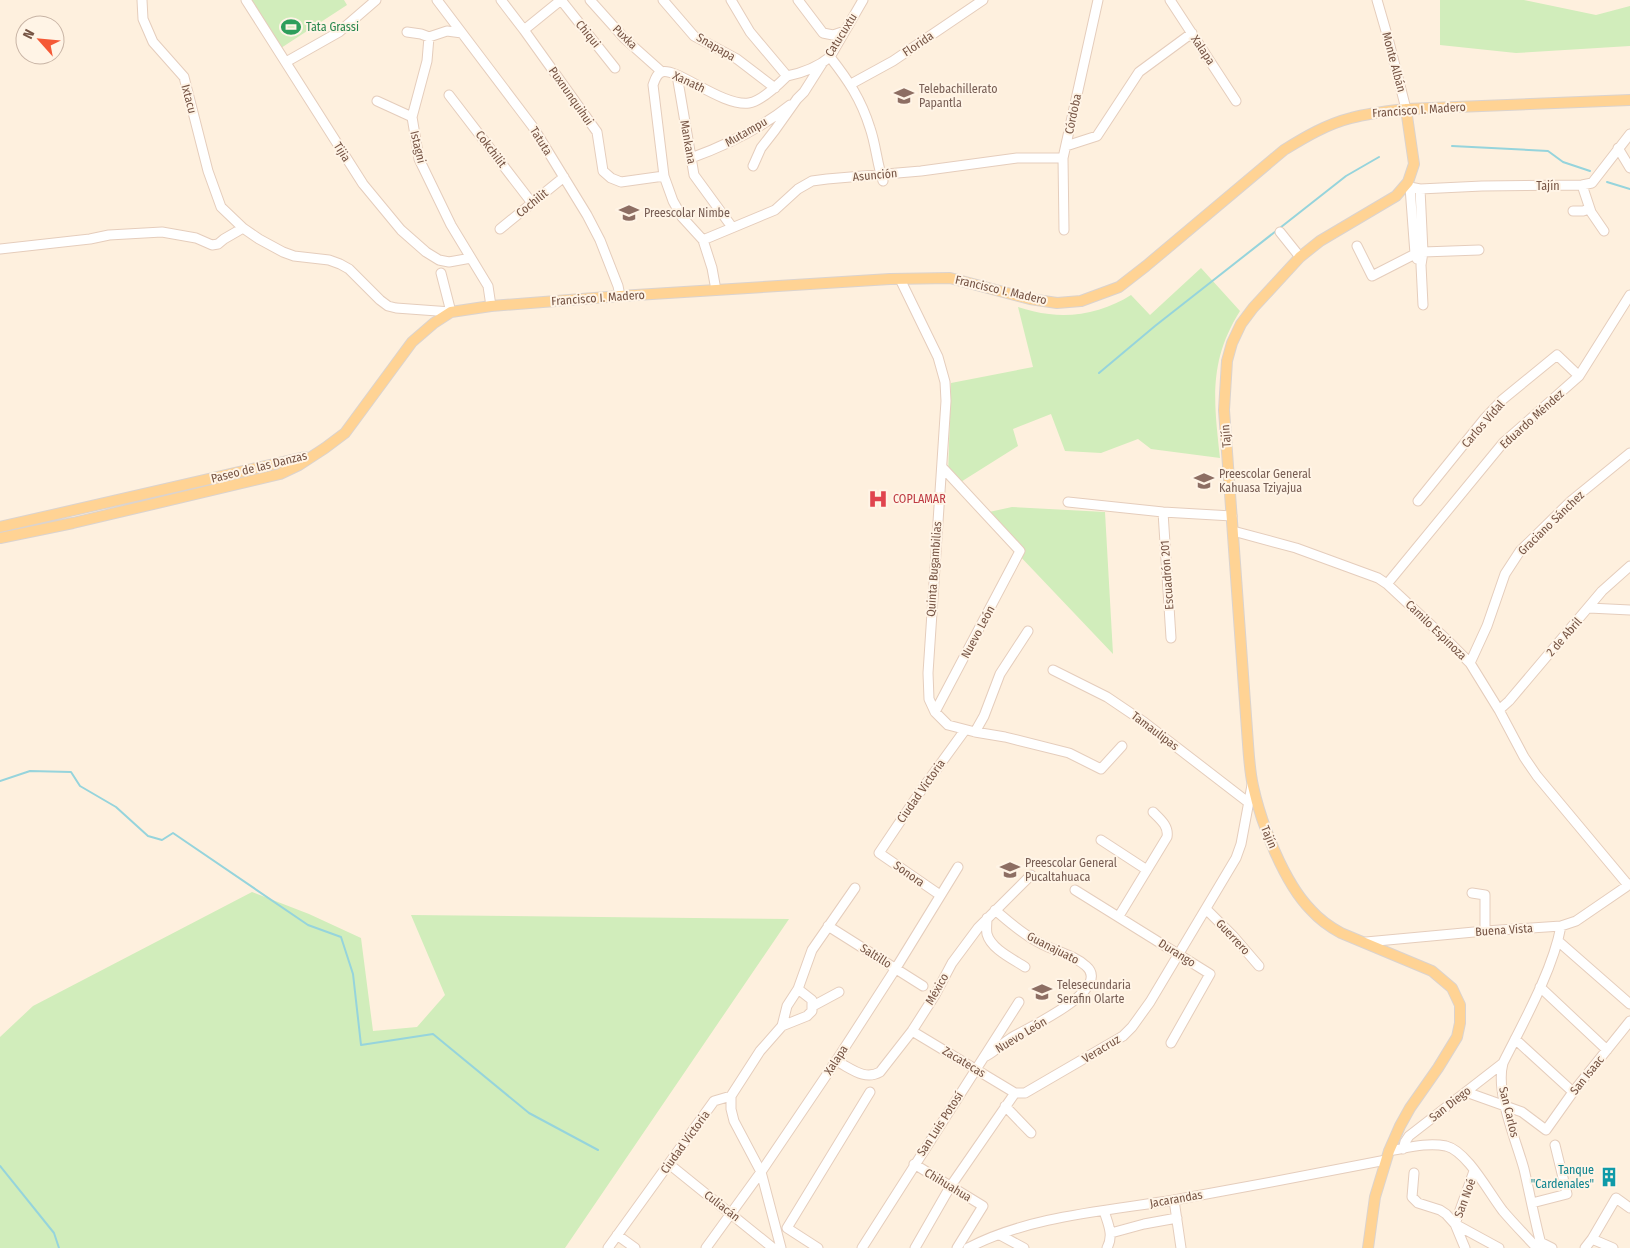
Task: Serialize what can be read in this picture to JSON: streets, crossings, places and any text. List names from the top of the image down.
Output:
{
  "streets": {
    "main road": [
      "Monte Albán",
      "Francisco I. Madero",
      "Tajín",
      "Paseo de las Danzas"
    ],
    "street": [
      "Chiqui",
      "Catucuxtu",
      "Puxka",
      "Florida",
      "Snapapa",
      "Xalapa",
      "Xanath",
      "Puxnunquihui",
      "Ixtacu",
      "Córdoba",
      "Mutampu",
      "Tatuta",
      "Mankana",
      "Istagni",
      "Cokchilit",
      "Tijia",
      "Asunción",
      "Cochilit",
      "Eduardo Méndez",
      "Carlos Vidal",
      "Graciano Sánchez",
      "Quinta Bugambilias",
      "Escuadrón 201",
      "Camilo Espinoza",
      "Nuevo León",
      "2 de Abril",
      "Tamaulipas",
      "Ciudad Victoria",
      "Sonora",
      "Buena Vista",
      "Guerrero",
      "Guanajuato",
      "Durango",
      "Saltillo",
      "México",
      "Veracruz",
      "Zacatecas",
      "San Isaac",
      "San Diego",
      "San Carlos",
      "San Luis Potosí",
      "Chihuahua",
      "San Noé",
      "Jacarandas",
      "Culiacán"
    ]
  },
  "crossings": [
    ["Catucuxtu", "Xanath"],
    ["Catucuxtu", "Mutampu"],
    ["Puxka", "Xanath"],
    ["Snapapa", "Xanath"],
    ["Xalapa", "Sonora"],
    ["Xalapa", "Saltillo"],
    ["Xalapa", "México"],
    ["Xalapa", "Culiacán"],
    ["Monte Albán", "Francisco I. Madero"],
    ["Monte Albán", "Tajín"],
    ["Xanath", "Puxnunquihui"],
    ["Xanath", "Francisco I. Madero"],
    ["Xanath", "Mankana"],
    ["Xanath", "Asunción"],
    ["Francisco I. Madero", "Tatuta"],
    ["Francisco I. Madero", "Istagni"],
    ["Francisco I. Madero", "Paseo de las Danzas"],
    ["Francisco I. Madero", "Quinta Bugambilias"],
    ["Córdoba", "Asunción"],
    ["Mutampu", "Mankana"],
    ["Tatuta", "Cochilit"],
    ["Mankana", "Asunción"],
    ["Istagni", "Tijia"],
    ["Cokchilit", "Cochilit"],
    ["Tajín", "Camilo Espinoza"],
    ["Tajín", "Buena Vista"],
    ["Tajín", "Veracruz"],
    ["Tajín", "Jacarandas"],
    ["Eduardo Méndez", "Carlos Vidal"],
    ["Eduardo Méndez", "Camilo Espinoza"],
    ["Graciano Sánchez", "Camilo Espinoza"],
    ["Quinta Bugambilias", "Nuevo León"],
    ["Camilo Espinoza", "2 de Abril"],
    ["Camilo Espinoza", "Buena Vista"],
    ["Nuevo León", "Guanajuato"],
    ["Nuevo León", "San Luis Potosí"],
    ["Tamaulipas", "Veracruz"],
    ["Ciudad Victoria", "Sonora"],
    ["Ciudad Victoria", "Saltillo"],
    ["Ciudad Victoria", "Culiacán"],
    ["Buena Vista", "San Carlos"],
    ["Guerrero", "Veracruz"],
    ["Guanajuato", "México"],
    ["Durango", "Veracruz"],
    ["México", "Zacatecas"],
    ["Veracruz", "Zacatecas"],
    ["Zacatecas", "San Luis Potosí"],
    ["San Isaac", "San Carlos"],
    ["San Diego", "San Carlos"],
    ["San Diego", "Jacarandas"],
    ["San Carlos", "Jacarandas"],
    ["San Luis Potosí", "Chihuahua"],
    ["San Noé", "Jacarandas"]
  ],
  "places": {
    "sports": ["Tata Grassi"],
    "school or university": [
      "Telebachillerato Papantla",
      "Preescolar Nimbe",
      "Preescolar General Kahuasa Tziyajua",
      "Preescolar General Pucaltahuaca",
      "Telesecundaria Serafin Olarte"
    ],
    "hospital": ["COPLAMAR"],
    "building": ["Tanque \"Cardenales\""]
  },
  "north": "top left"
}
